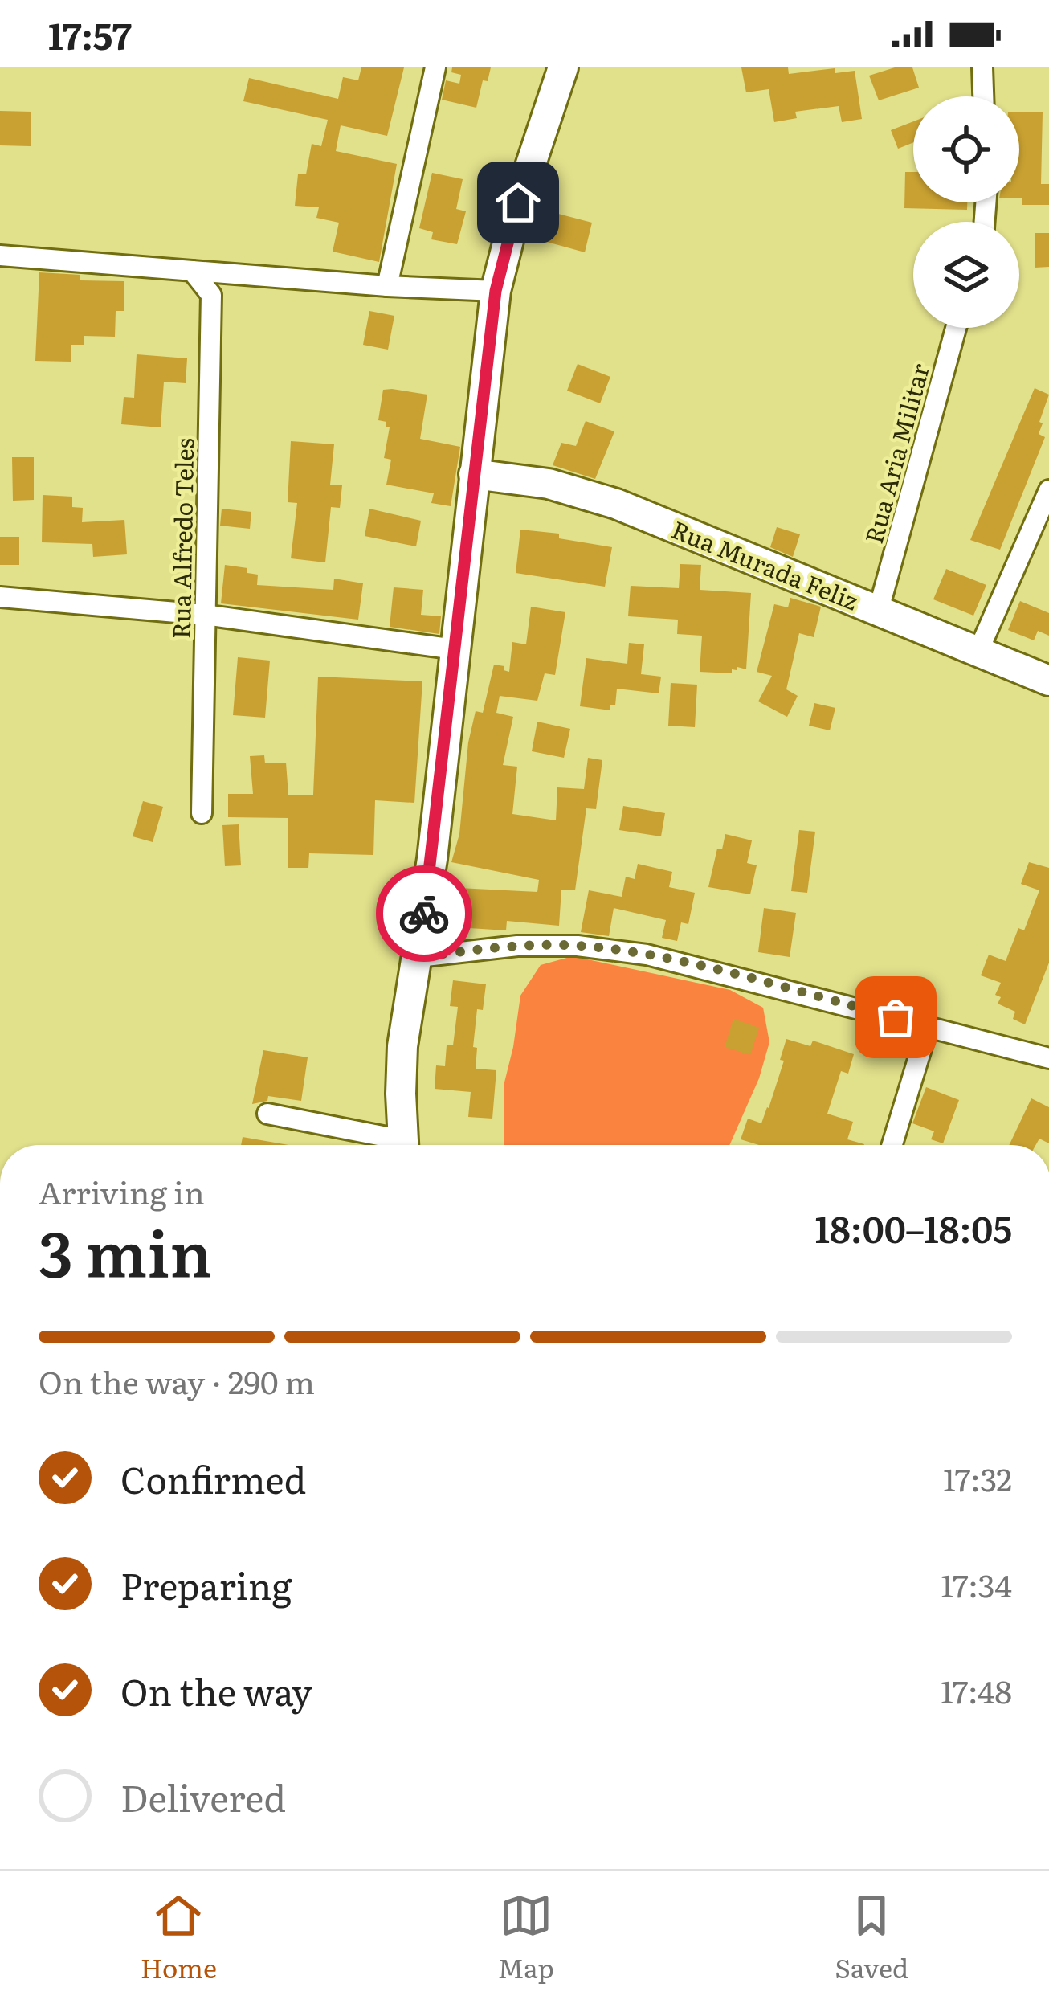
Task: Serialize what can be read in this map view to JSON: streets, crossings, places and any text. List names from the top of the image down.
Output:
{
  "streets": {
    "street": ["Rua Aria Militar", "Rua Alfredo Teles", "Rua Murada Feliz"]
  },
  "crossings": [
    ["Rua Aria Militar", "Rua Murada Feliz"]
  ],
  "page": {
    "status": "17:57",
    "heading": ["3 min", "Arriving in", "18:00–18:05"],
    "bar": "On the way · 290 m",
    "list": [
      ["Confirmed", "17:32"],
      ["Preparing", "17:34"],
      ["On the way", "17:48"],
      "Delivered"
    ],
    "tabs": ["Home", "Map", "Saved"]
  }
}
